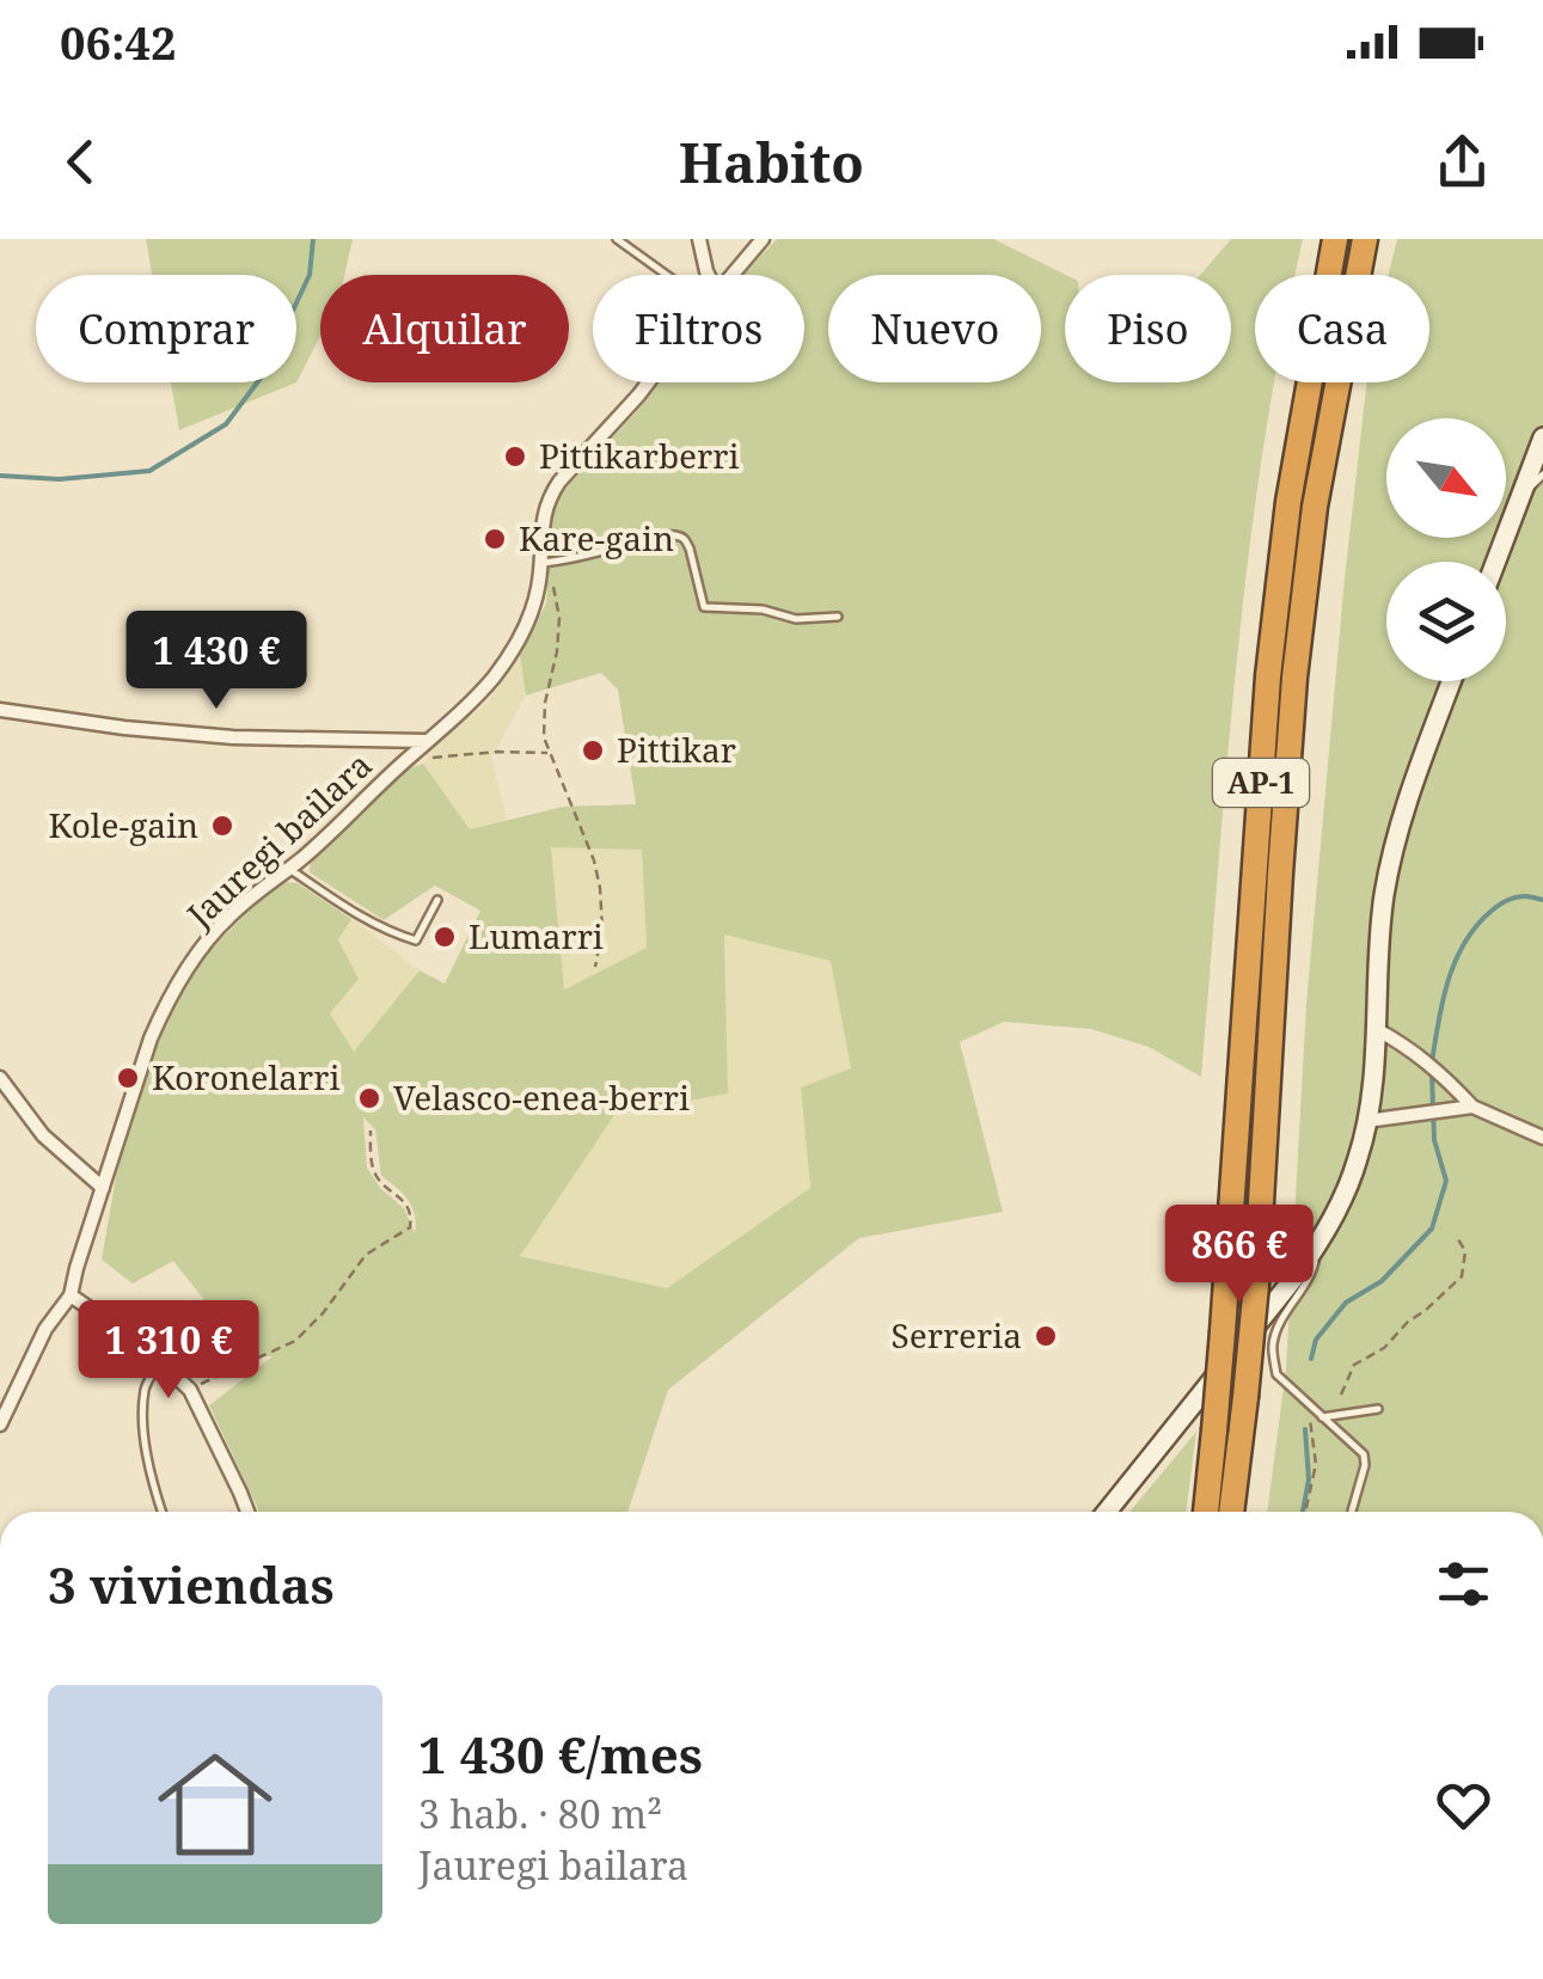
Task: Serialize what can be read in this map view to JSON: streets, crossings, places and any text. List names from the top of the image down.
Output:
{
  "streets": {
    "highway": ["AP-1"],
    "street": ["Jauregi bailara"]
  },
  "places": [
    "Pittikarberri",
    "Kare-gain",
    "Pittikar",
    "Kole-gain",
    "Lumarri",
    "Koronelarri",
    "Velasco-enea-berri",
    "Serreria"
  ],
  "north": "bottom right",
  "page": {
    "status": "06:42",
    "header": "Habito",
    "chip": [
      "Comprar",
      "Alquilar",
      "Filtros",
      "Nuevo",
      "Piso",
      "Casa"
    ],
    "price": ["1 430 €", "866 €", "1 310 €"],
    "heading": "3 viviendas",
    "list": [
      {
        "name": "1 430 €/mes",
        "note": "3 hab. · 80 m² · Jauregi bailara"
      }
    ]
  }
}
